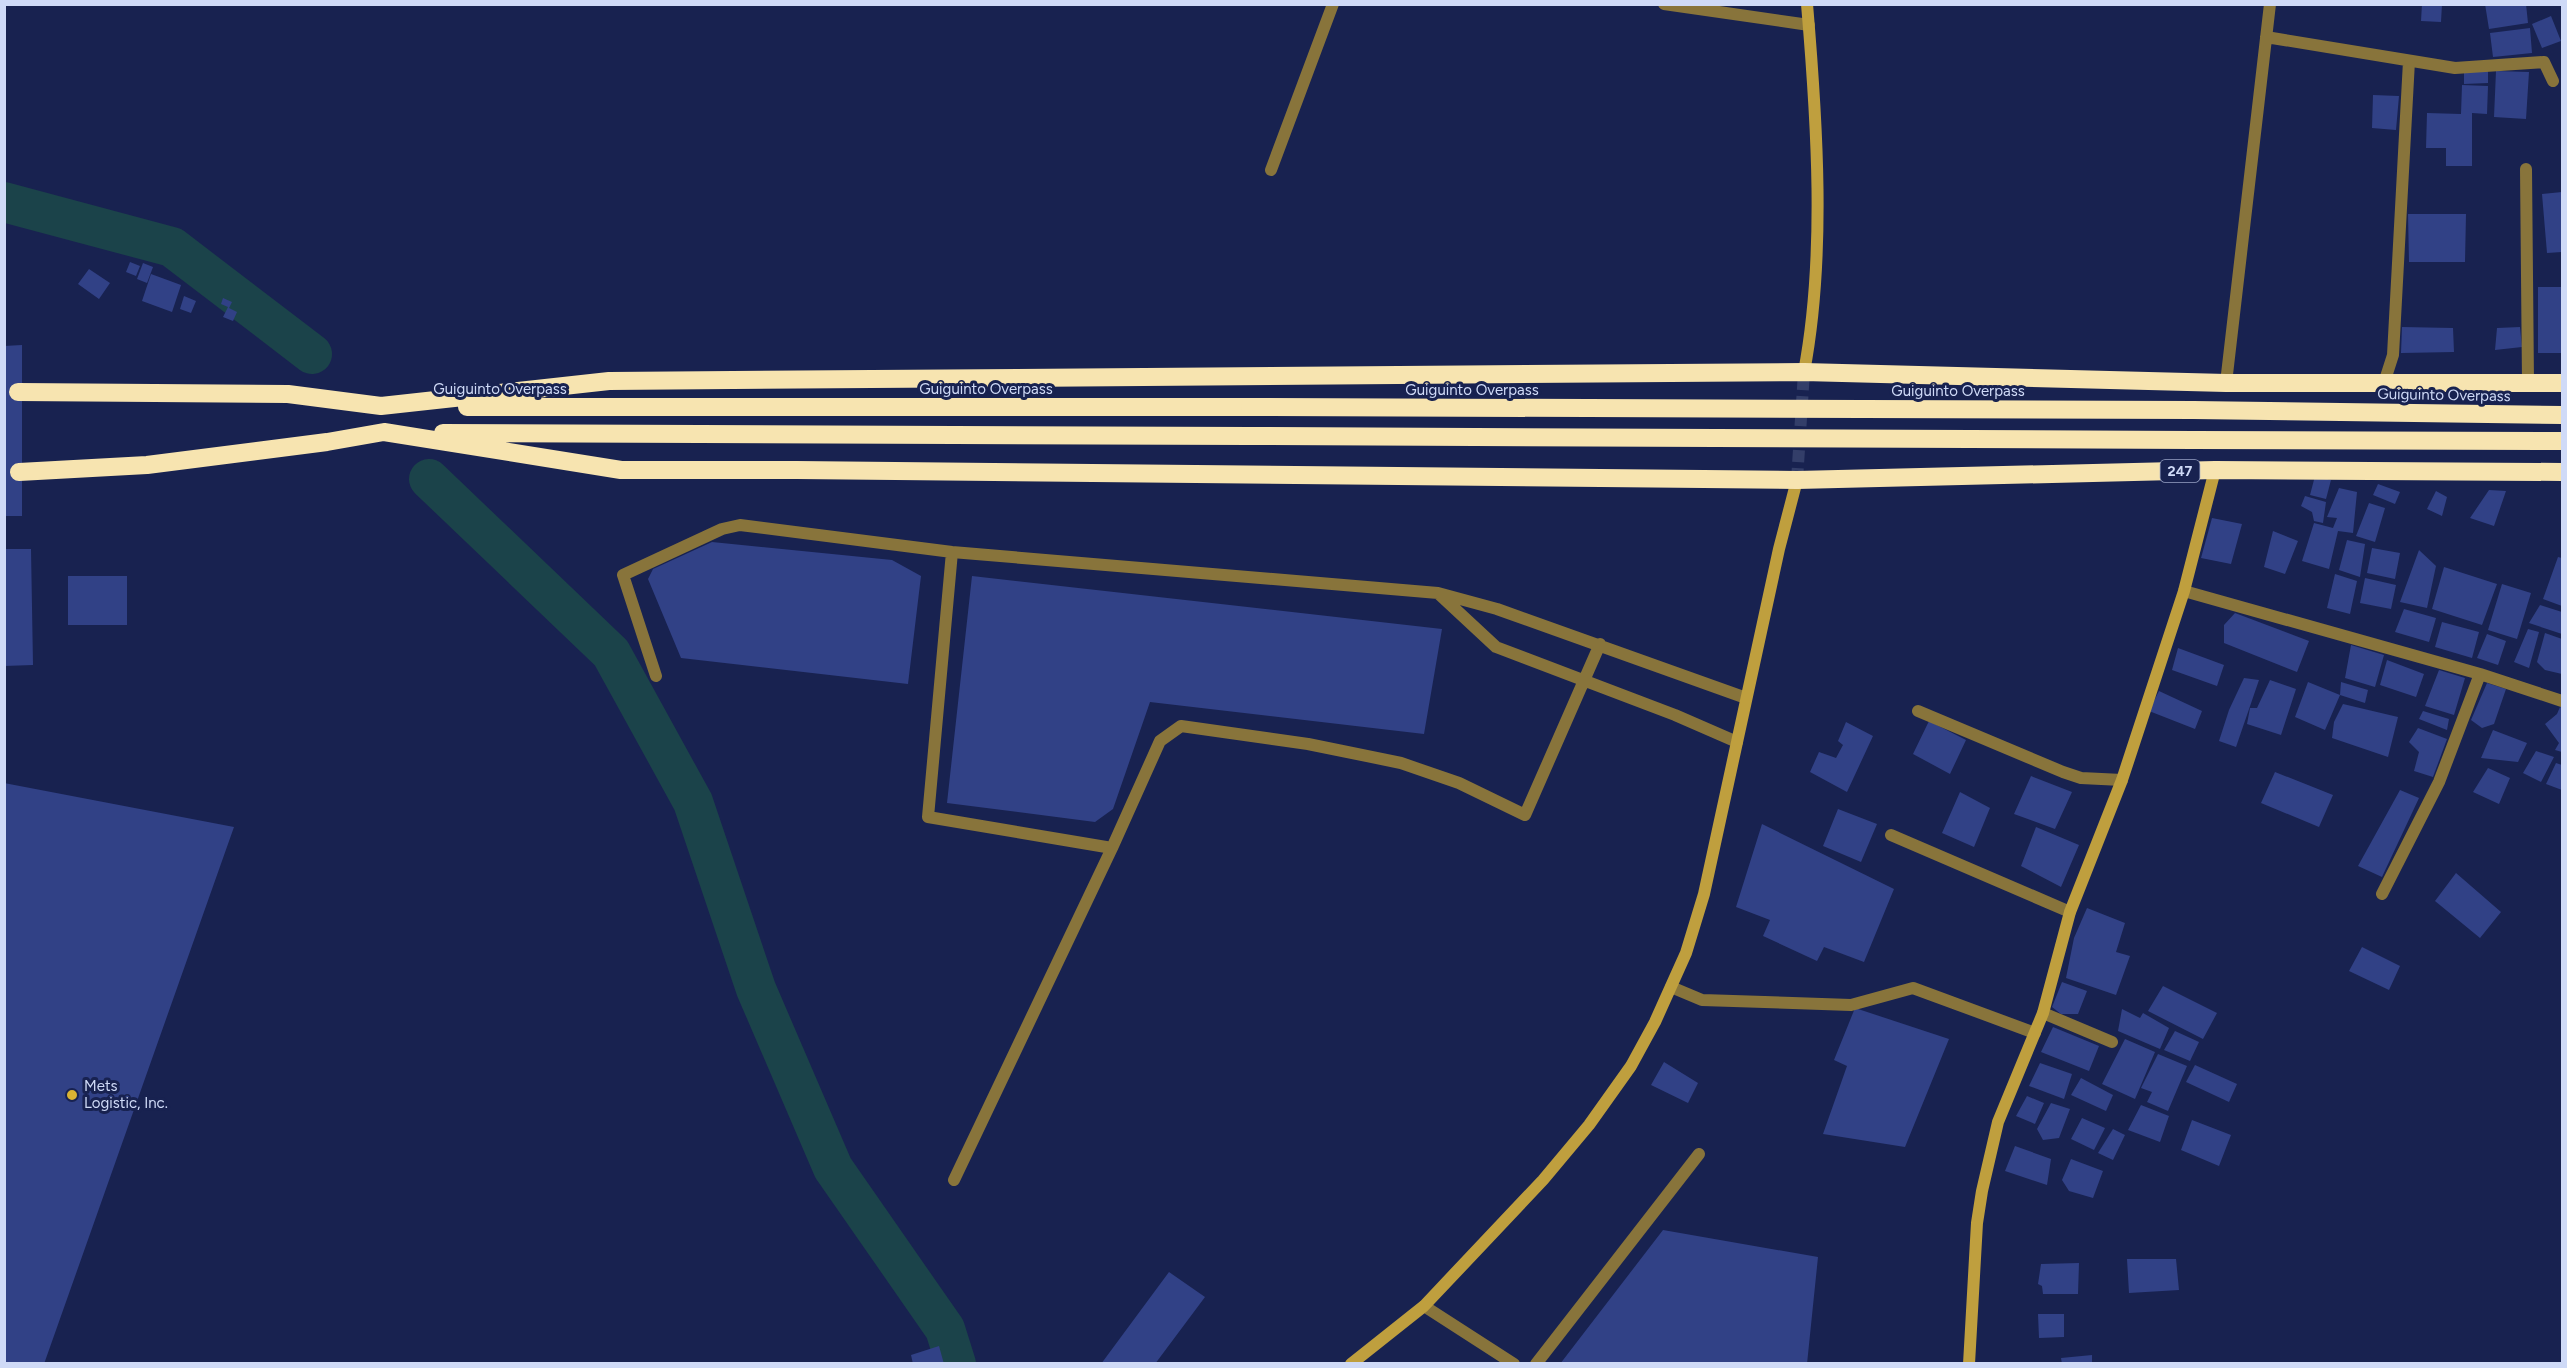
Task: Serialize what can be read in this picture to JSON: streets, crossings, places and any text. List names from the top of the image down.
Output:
{
  "streets": {
    "highway": ["Guiguinto Overpass", "247"]
  },
  "places": ["Mets Logistic, Inc."]
}
